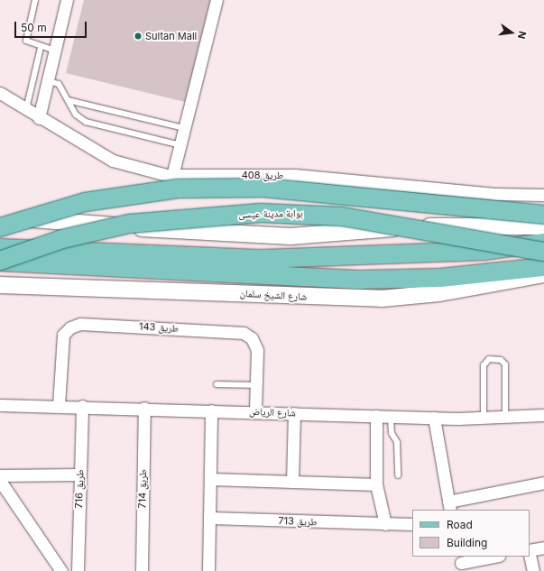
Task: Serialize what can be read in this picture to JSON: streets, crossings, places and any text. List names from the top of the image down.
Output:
{
  "streets": {
    "main road": ["بوابة مدينة عيسى", "شارع الشيخ سلمان"],
    "street": [
      "طريق 408",
      "طريق 143",
      "شارع الرياض",
      "طريق 716",
      "طريق 714",
      "طريق 713"
    ]
  },
  "crossings": [
    ["بوابة مدينة عيسى", "شارع الشيخ سلمان"],
    ["طريق 143", "شارع الرياض"],
    ["شارع الرياض", "طريق 716"],
    ["شارع الرياض", "طريق 714"]
  ],
  "places": ["Sultan Mall"],
  "legend": ["Road", "Building"],
  "scale_bar": "50 m",
  "north": "right"
}
